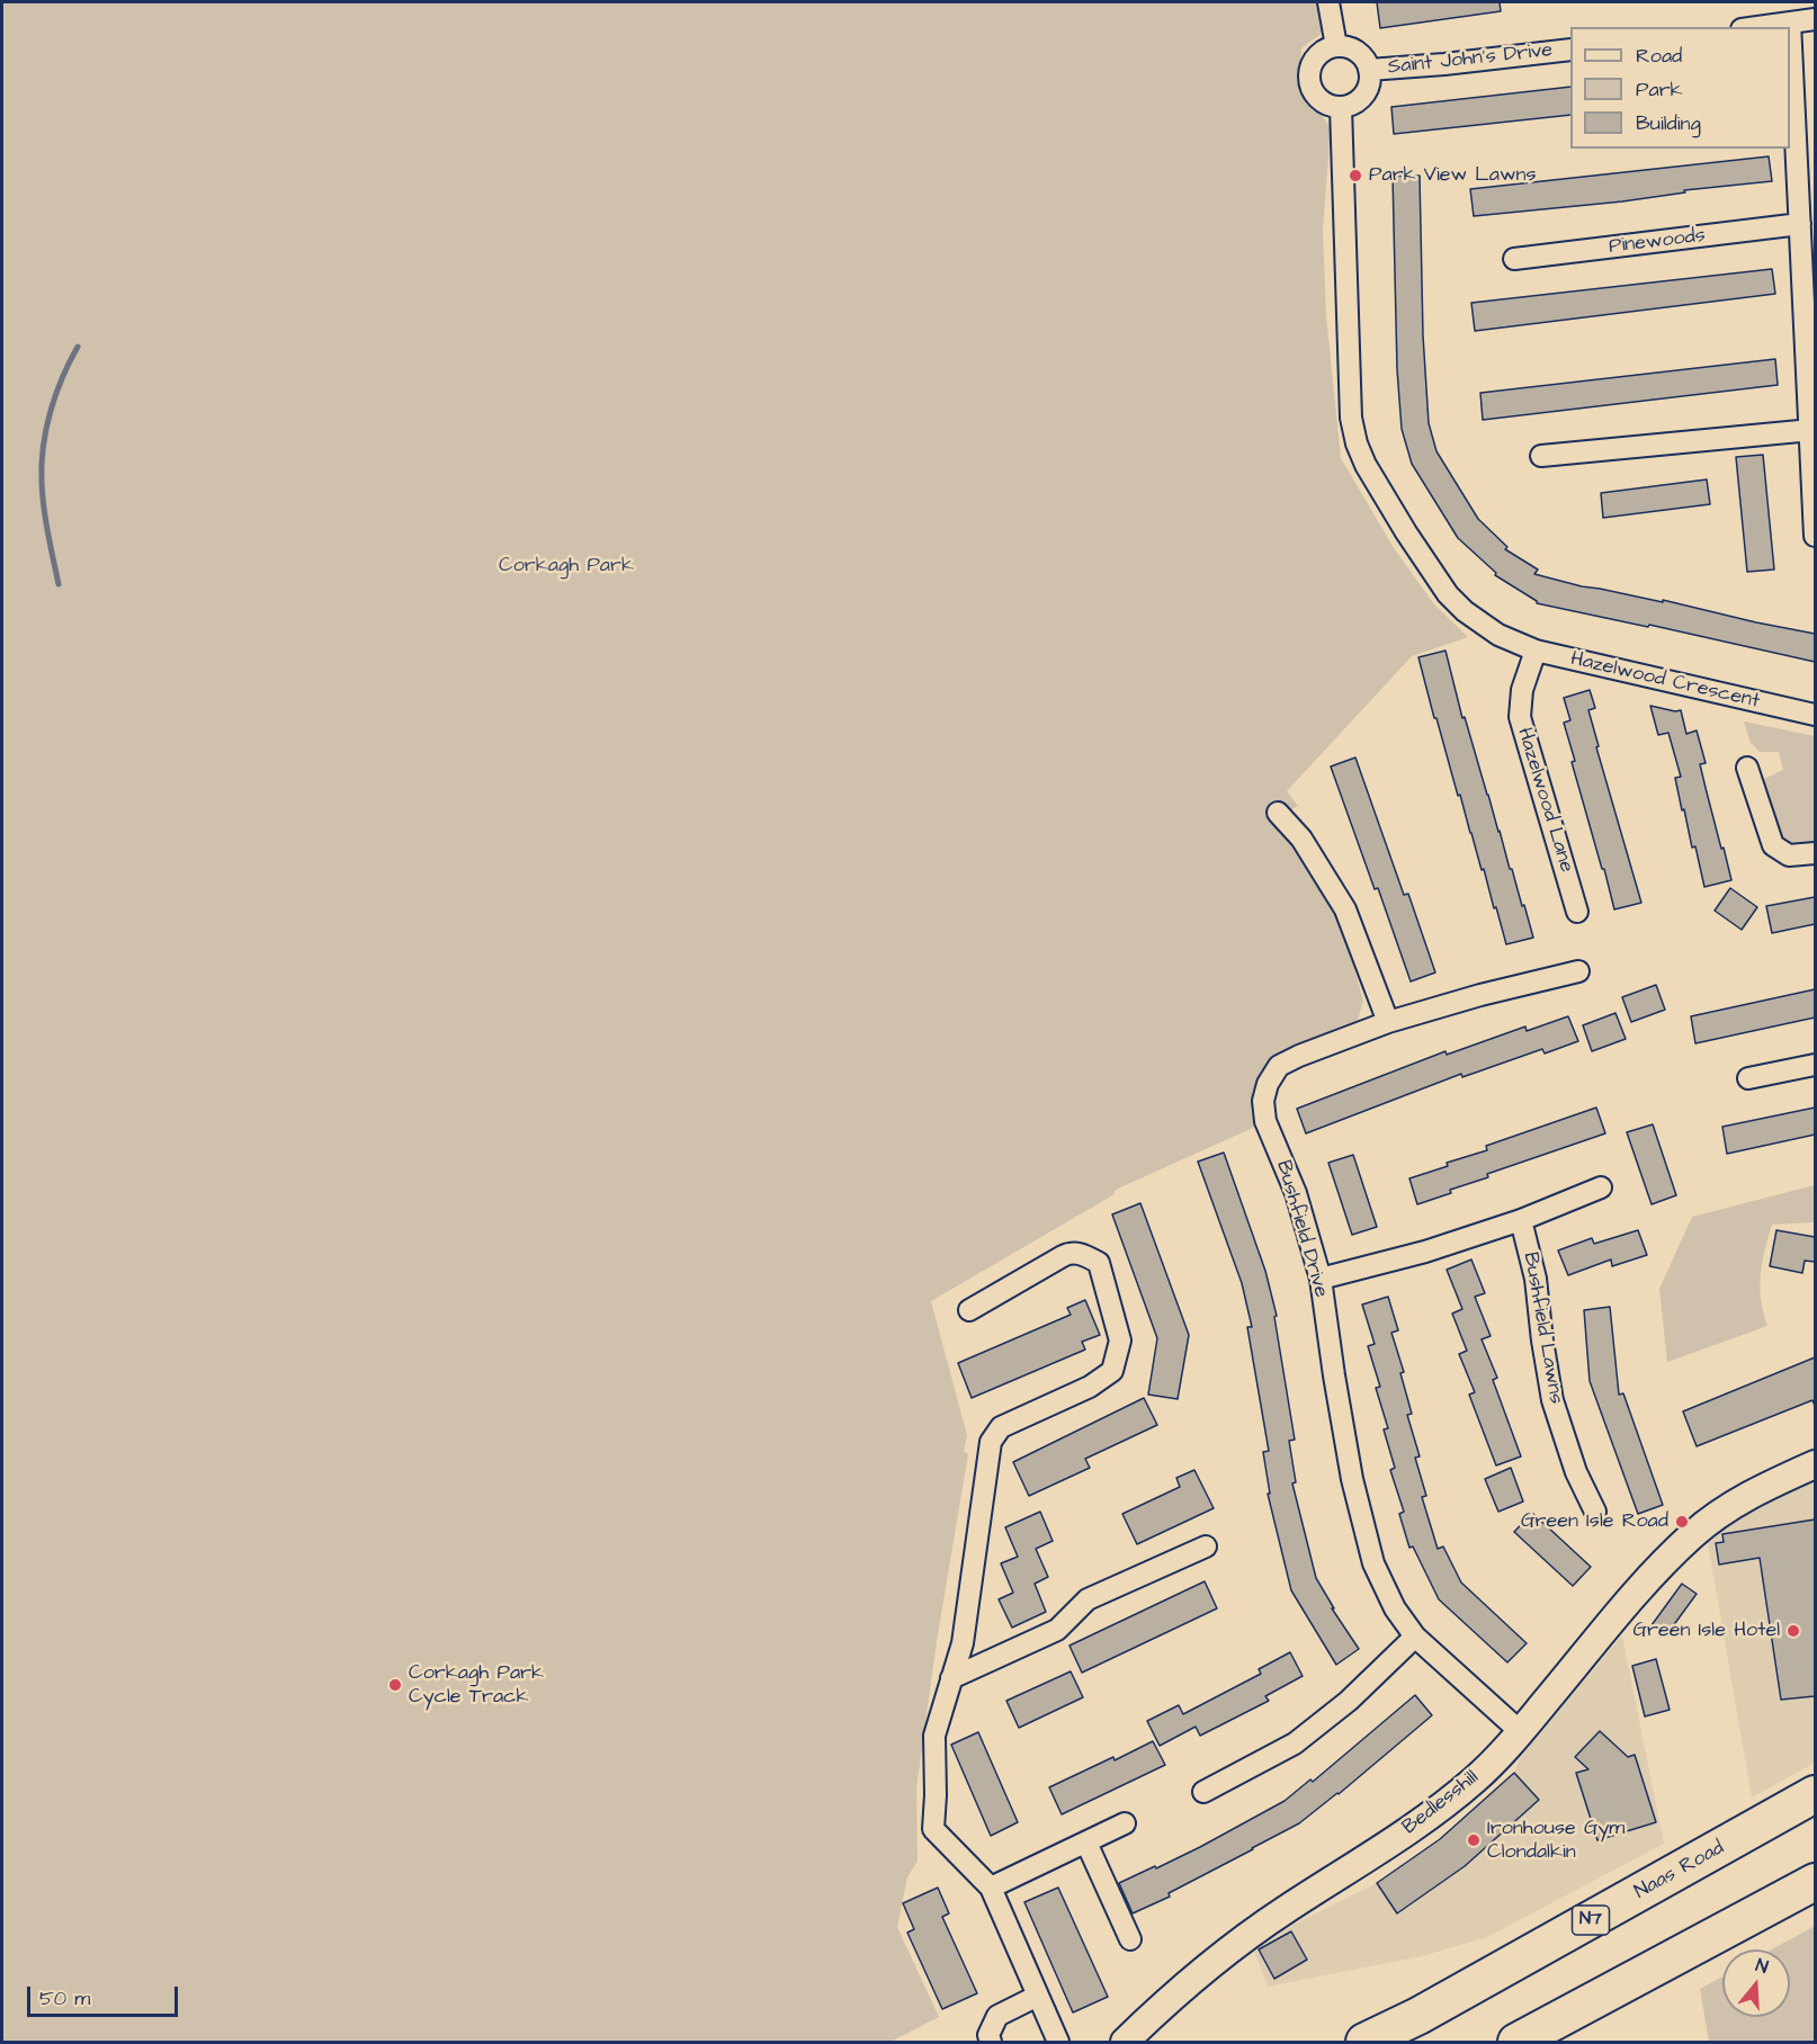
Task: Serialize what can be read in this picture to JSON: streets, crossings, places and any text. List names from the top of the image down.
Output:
{
  "streets": {
    "highway": ["Naas Road", "N7"],
    "street": [
      "Saint John's Drive",
      "Pinewoods",
      "Hazelwood Crescent",
      "Hazelwood Lane",
      "Bushfield Drive",
      "Bushfield Lawns",
      "Bedlesshill"
    ]
  },
  "crossings": [
    ["Saint John's Drive", "Hazelwood Crescent"],
    ["Hazelwood Crescent", "Hazelwood Lane"],
    ["Bushfield Drive", "Bedlesshill"]
  ],
  "parks": ["Corkagh Park"],
  "places": [
    "Park View Lawns",
    "Green Isle Road",
    "Green Isle Hotel",
    "Corkagh Park Cycle Track",
    "Ironhouse Gym Clondalkin"
  ],
  "legend": ["Road", "Park", "Building"],
  "scale_bar": "50 m",
  "north": "top"
}
